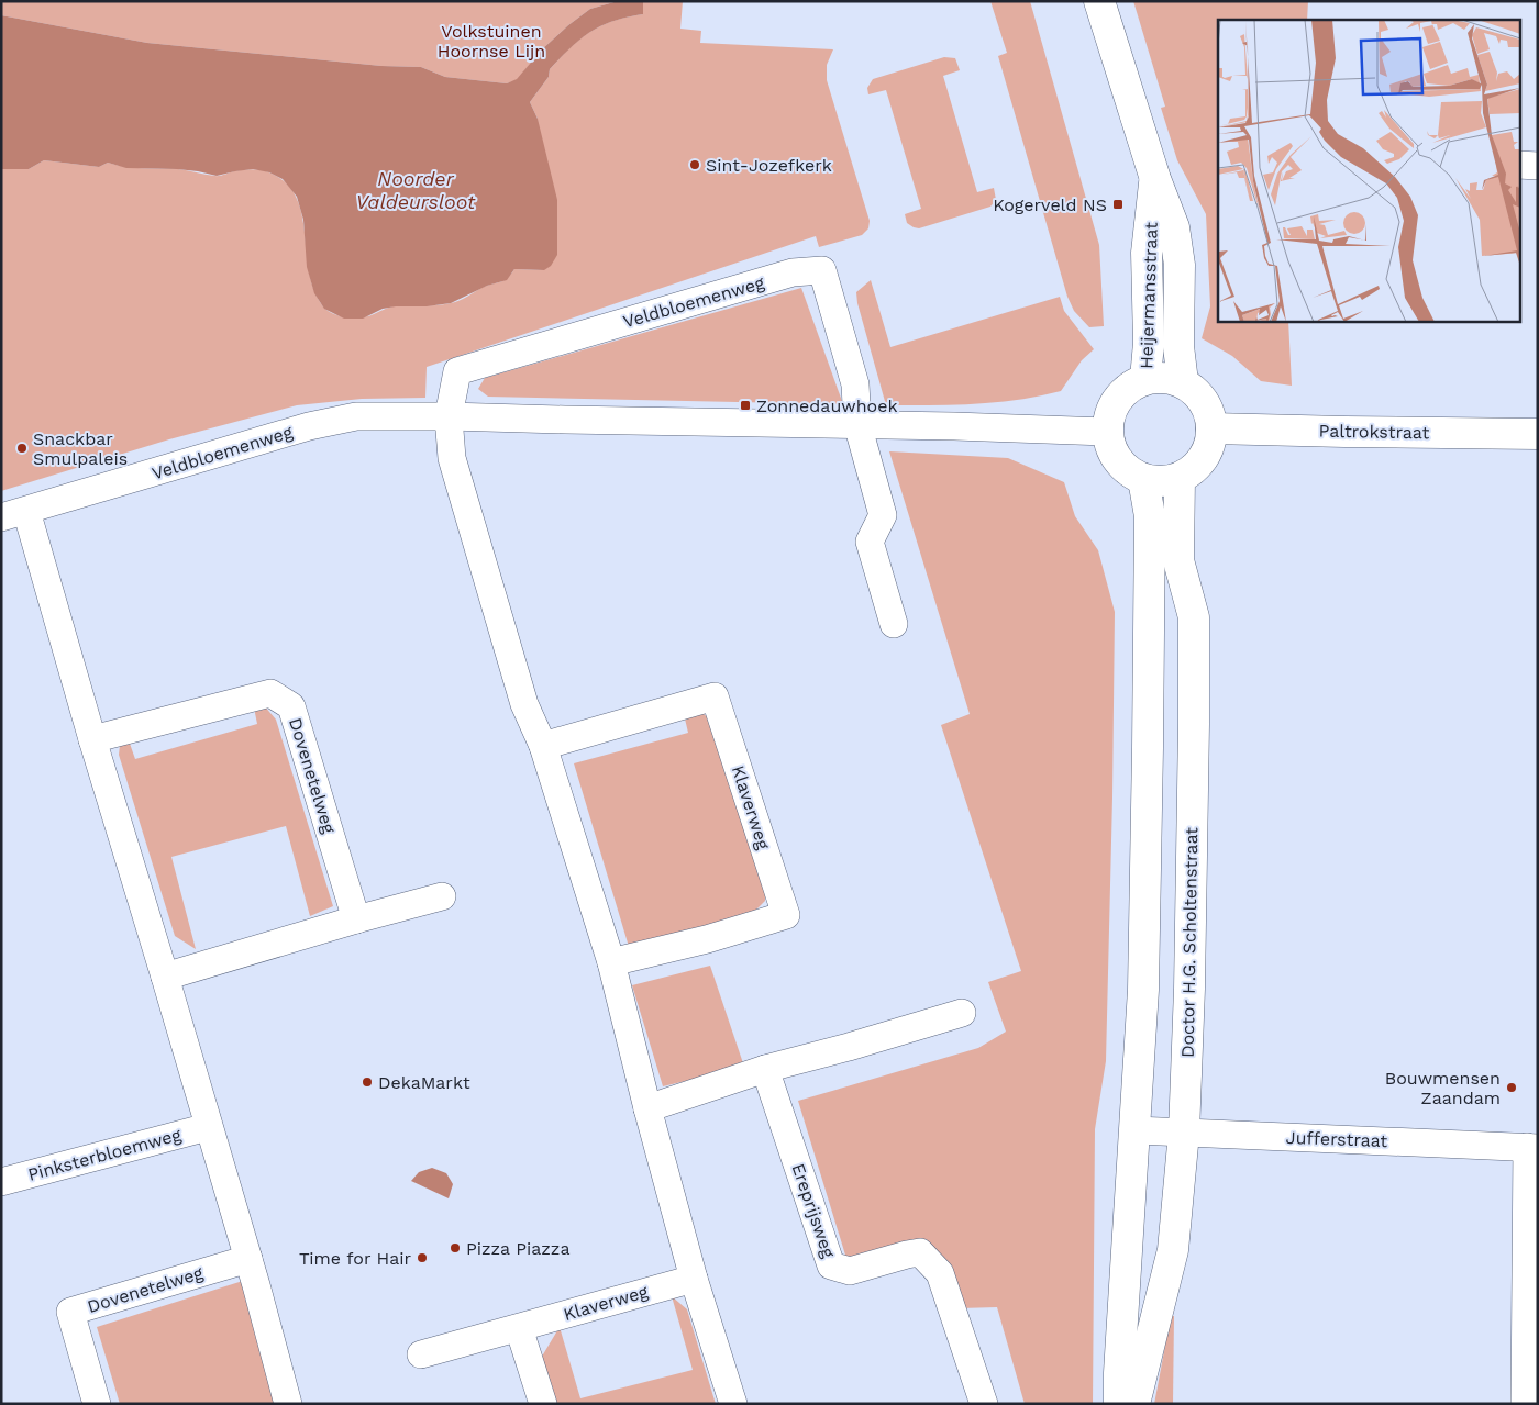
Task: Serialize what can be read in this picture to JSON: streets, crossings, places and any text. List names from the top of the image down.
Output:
{
  "streets": {
    "main road": ["Heijermansstraat", "Paltrokstraat", "Doctor H.G. Scholtenstraat"],
    "street": [
      "Veldbloemenweg",
      "Dovenetelweg",
      "Klaverweg",
      "Jufferstraat",
      "Pinksterbloemweg",
      "Ereprijsweg"
    ]
  },
  "crossings": [
    ["Heijermansstraat", "Veldbloemenweg"],
    ["Heijermansstraat", "Paltrokstraat"],
    ["Heijermansstraat", "Doctor H.G. Scholtenstraat"],
    ["Veldbloemenweg", "Paltrokstraat"],
    ["Veldbloemenweg", "Doctor H.G. Scholtenstraat"],
    ["Paltrokstraat", "Doctor H.G. Scholtenstraat"],
    ["Doctor H.G. Scholtenstraat", "Jufferstraat"]
  ],
  "water": ["Noorder Valdeursloot"],
  "parks": ["Volkstuinen Hoornse Lijn"],
  "places": {
    "other": [
      "Sint-Jozefkerk",
      "Snackbar Smulpaleis",
      "DekaMarkt",
      "Bouwmensen Zaandam",
      "Pizza Piazza",
      "Time for Hair"
    ],
    "transit": ["Kogerveld NS", "Zonnedauwhoek"]
  }
}
